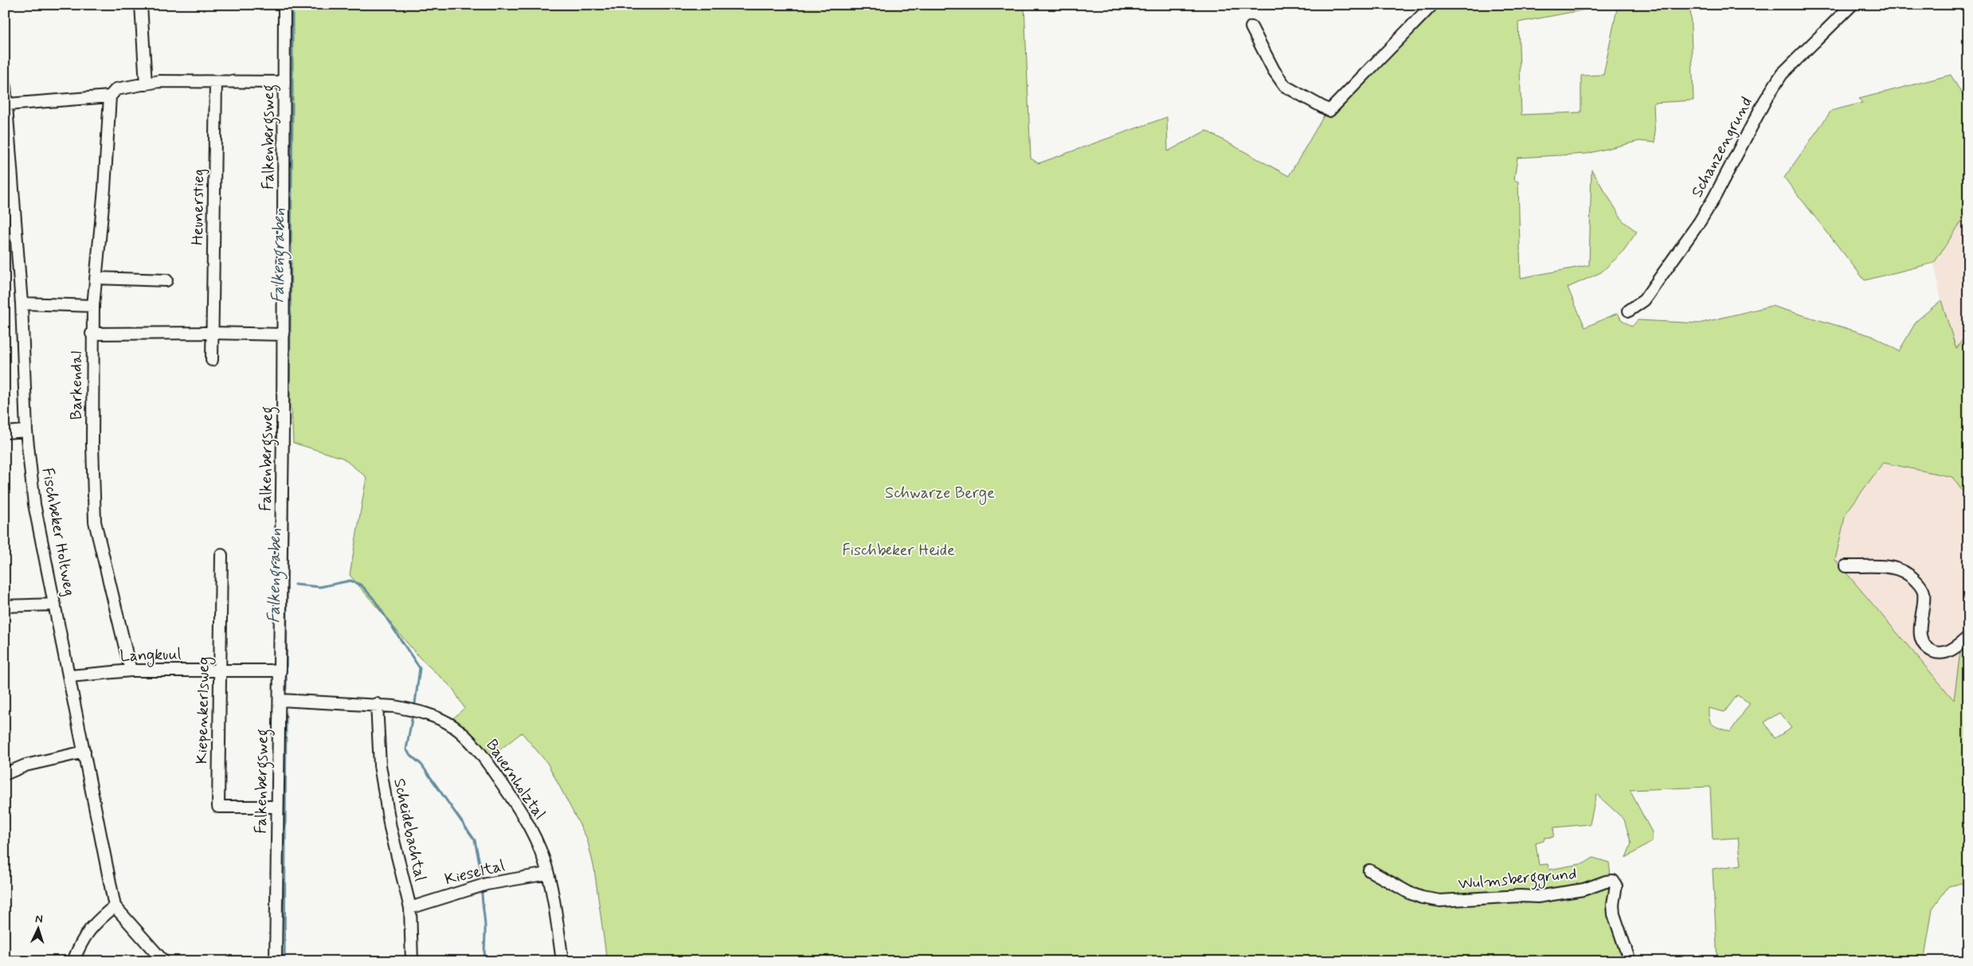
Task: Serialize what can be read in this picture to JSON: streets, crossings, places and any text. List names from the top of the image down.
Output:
{
  "streets": {
    "street": [
      "Falkenbergsweg",
      "Schanzengrund",
      "Heunerstieg",
      "Barkendal",
      "Fischbeker Holtweg",
      "Langkuul",
      "Kiepenkerlsweg",
      "Bauernholztal",
      "Scheidebachtal",
      "Kieseltal",
      "Wulmsberggrund"
    ]
  },
  "crossings": [
    ["Falkenbergsweg", "Langkuul"],
    ["Falkenbergsweg", "Kiepenkerlsweg"],
    ["Falkenbergsweg", "Bauernholztal"],
    ["Barkendal", "Langkuul"],
    ["Fischbeker Holtweg", "Langkuul"],
    ["Langkuul", "Kiepenkerlsweg"],
    ["Bauernholztal", "Scheidebachtal"],
    ["Bauernholztal", "Kieseltal"],
    ["Scheidebachtal", "Kieseltal"]
  ],
  "water": ["Falkengraben"],
  "parks": ["Schwarze Berge", "Fischbeker Heide"],
  "north": "top"
}
